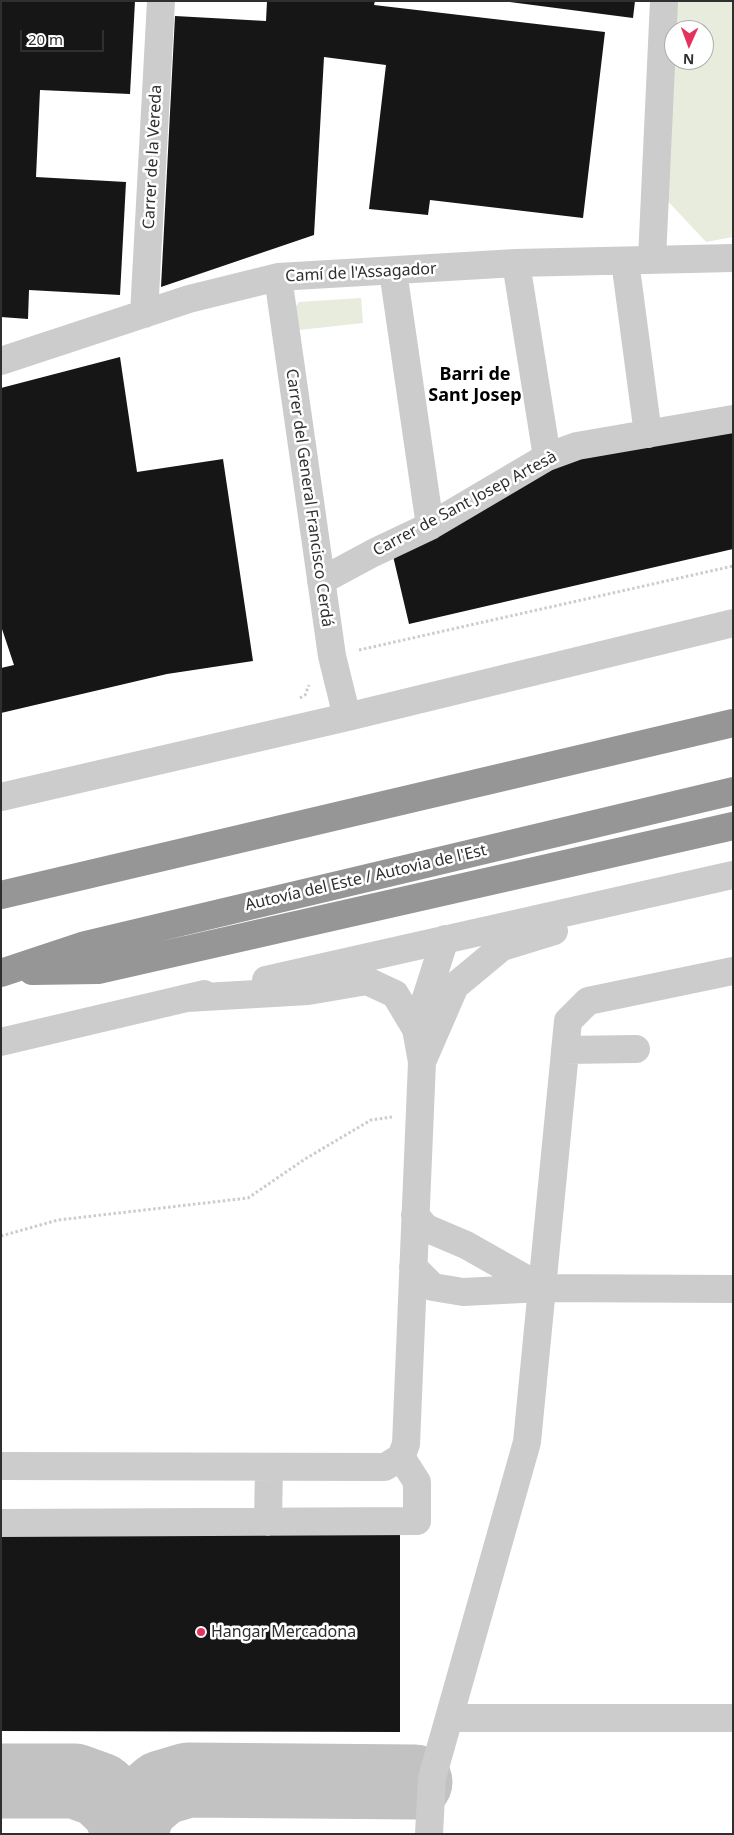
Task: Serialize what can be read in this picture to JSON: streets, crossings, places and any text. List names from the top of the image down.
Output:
{
  "streets": {
    "highway": ["Autovía del Este / Autovia de l'Est"],
    "street": [
      "Carrer de la Vereda",
      "Camí de l'Assagador",
      "Carrer del General Francisco Cerdá",
      "Carrer de Sant Josep Artesà"
    ]
  },
  "crossings": [
    ["Carrer de la Vereda", "Camí de l'Assagador"],
    ["Camí de l'Assagador", "Carrer del General Francisco Cerdá"],
    ["Carrer del General Francisco Cerdá", "Carrer de Sant Josep Artesà"]
  ],
  "districts": ["Barri de Sant Josep"],
  "places": ["Hangar Mercadona"],
  "scale_bar": "20 m",
  "north": "bottom"
}
